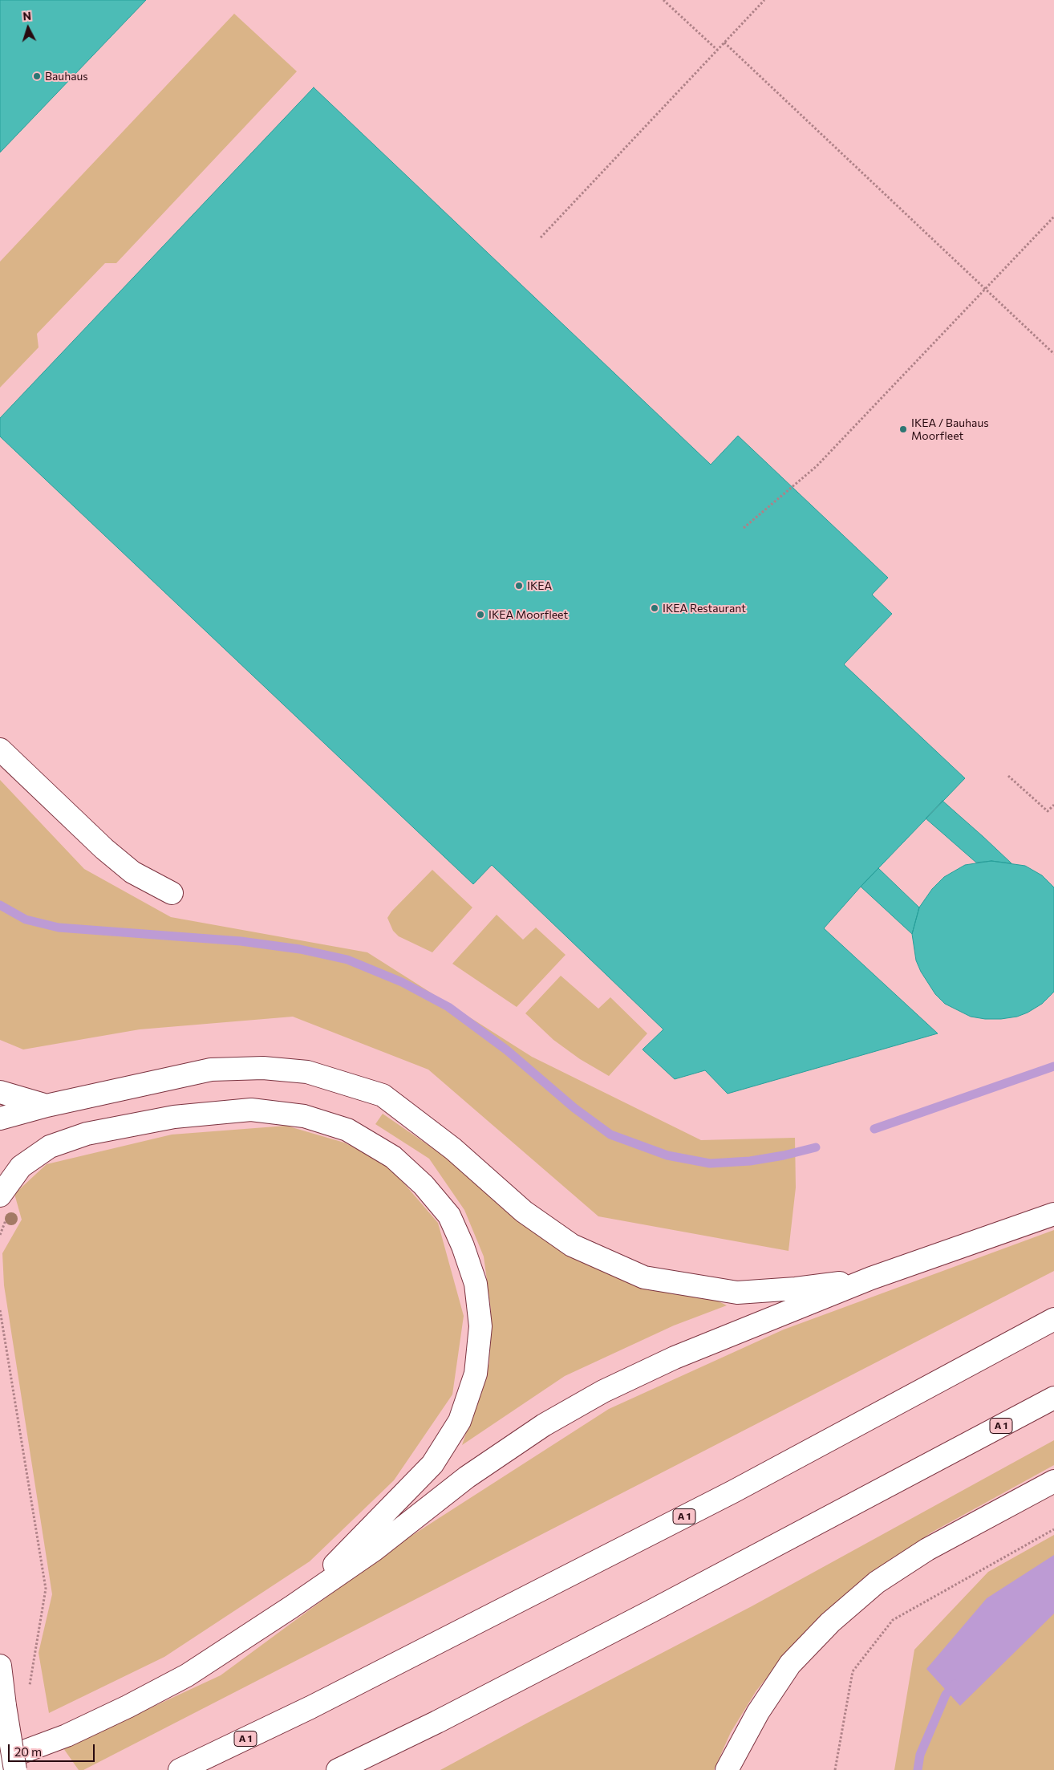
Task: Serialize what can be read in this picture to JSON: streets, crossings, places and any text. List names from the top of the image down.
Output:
{
  "streets": {
    "main road": ["A 1"]
  },
  "places": [
    "Bauhaus",
    "IKEA / Bauhaus Moorfleet",
    "IKEA",
    "IKEA Restaurant",
    "IKEA Moorfleet"
  ],
  "scale_bar": "20 m",
  "north": "top"
}
